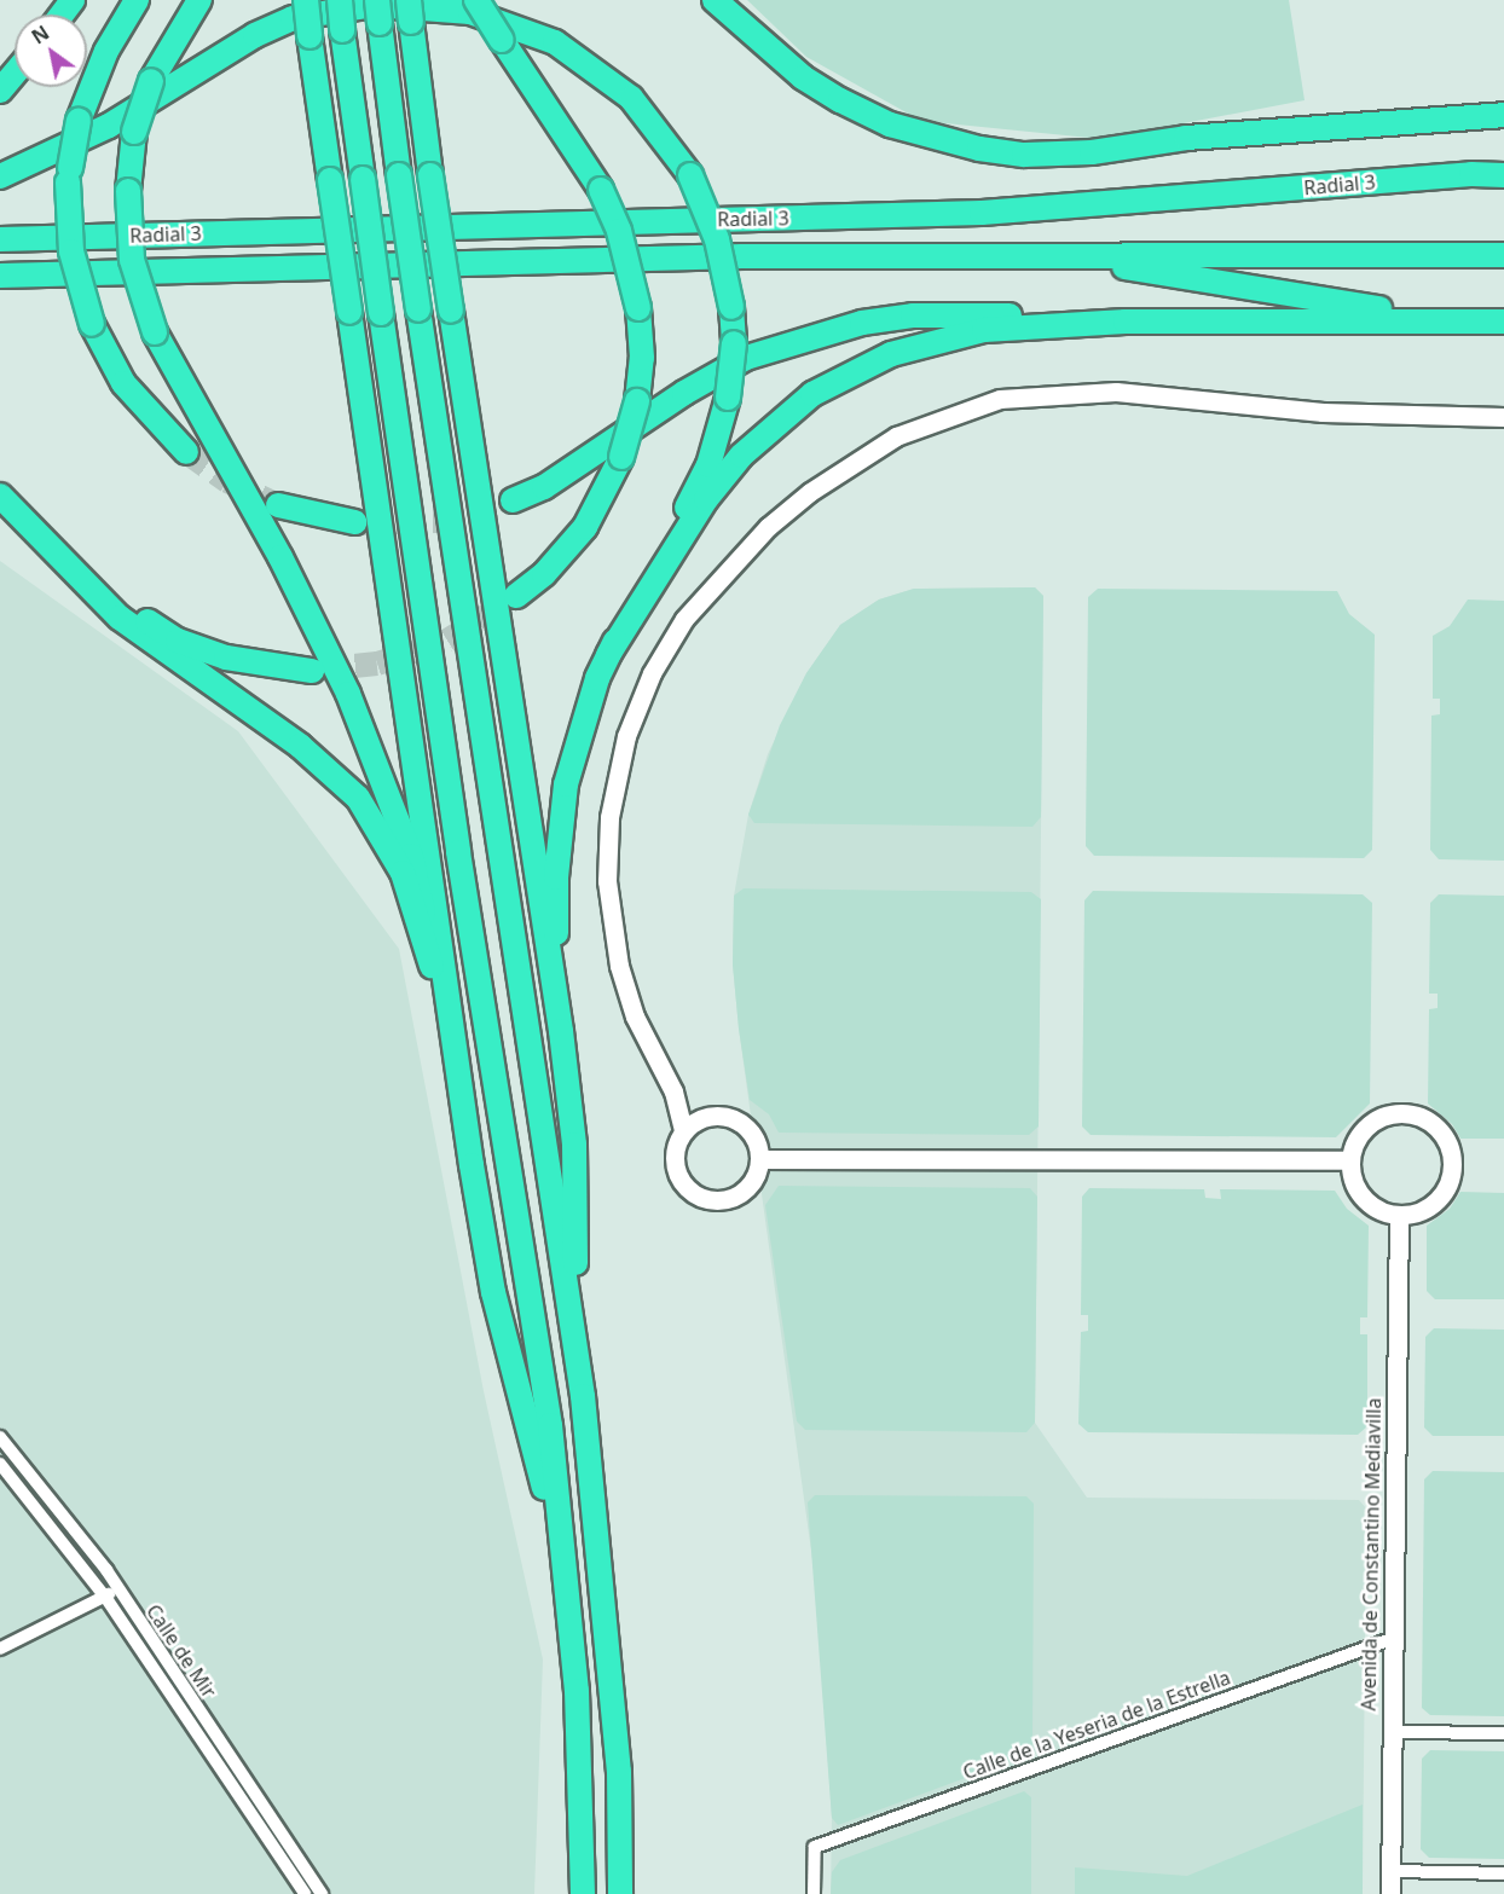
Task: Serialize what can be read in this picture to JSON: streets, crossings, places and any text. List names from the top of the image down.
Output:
{
  "streets": {
    "highway": ["Radial 3"],
    "street": ["Avenida de Constantino Mediavilla", "Calle de Mir", "Calle de la Yeseria de la Estrella"]
  },
  "crossings": [
    ["Avenida de Constantino Mediavilla", "Calle de la Yeseria de la Estrella"]
  ],
  "north": "top left"
}
